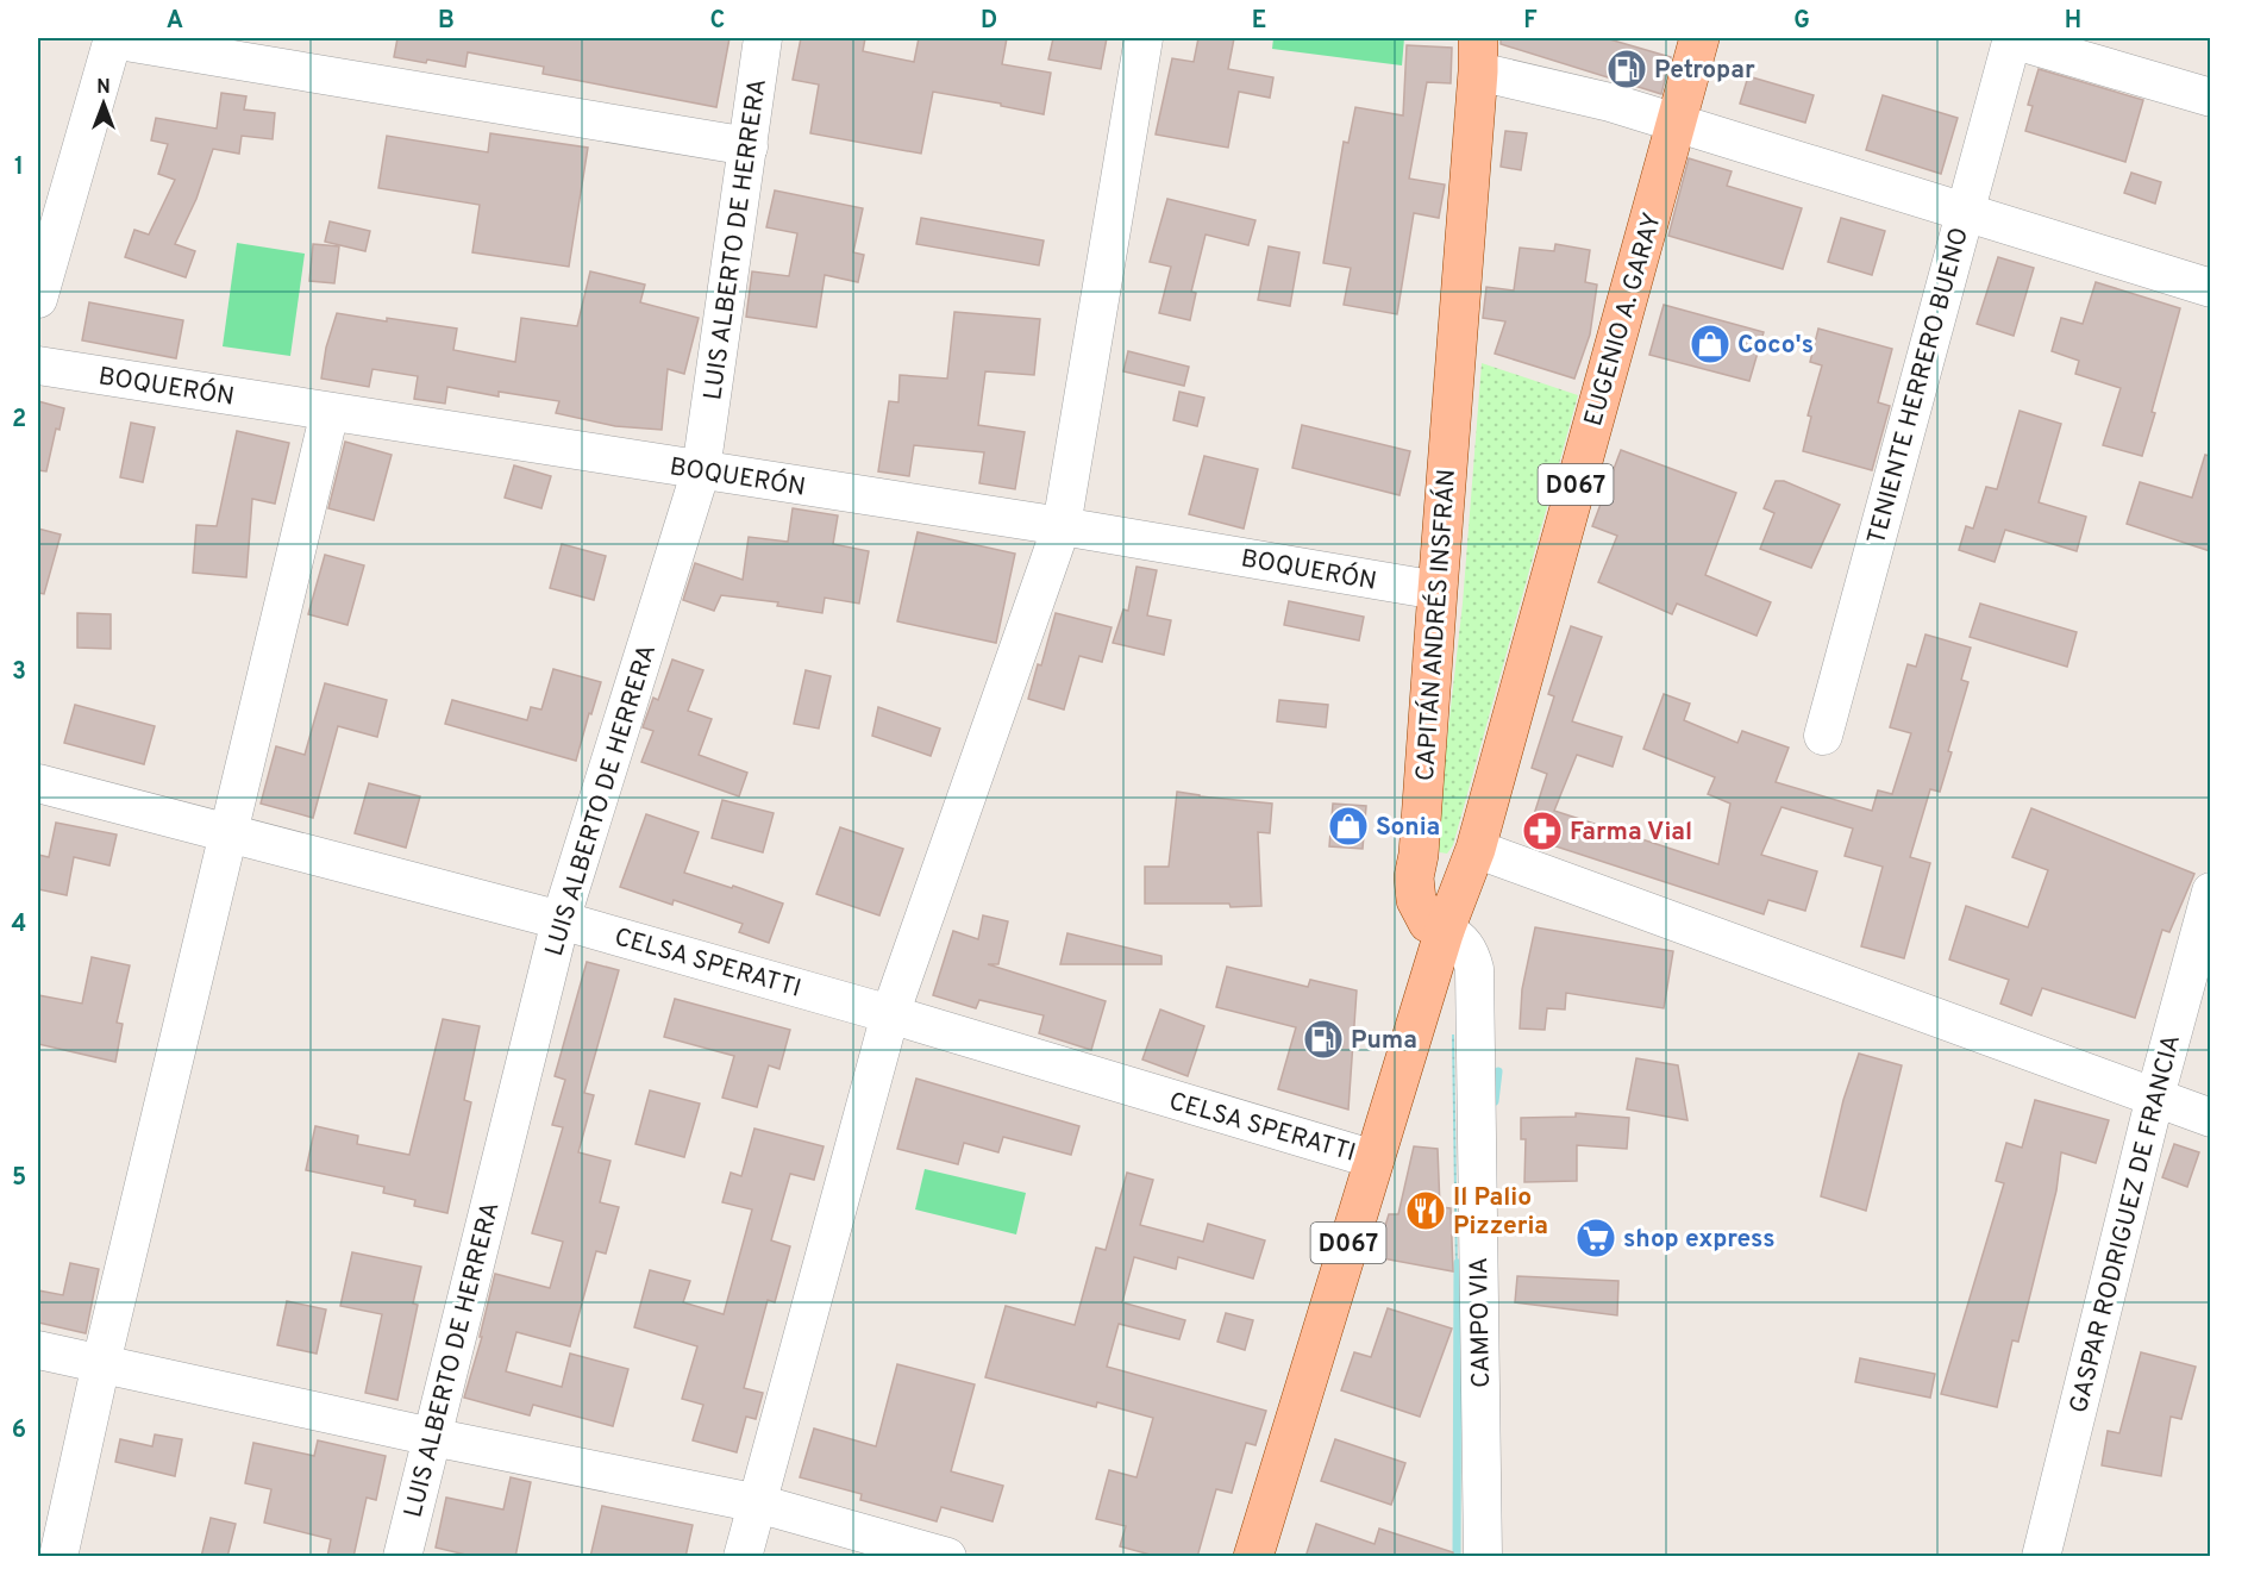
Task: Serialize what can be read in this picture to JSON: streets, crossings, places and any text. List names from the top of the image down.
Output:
{
  "streets": {
    "main road": ["EUGENIO A. GARAY", "D067", "CAPITÁN ANDRÉS INSFRÁN"],
    "street": [
      "LUIS ALBERTO DE HERRERA",
      "BOQUERÓN",
      "TENIENTE HERRERO BUENO",
      "CELSA SPERATTI",
      "GASPAR RODRIGUEZ DE FRANCIA",
      "CAMPO VIA"
    ]
  },
  "crossings": [
    ["LUIS ALBERTO DE HERRERA", "BOQUERÓN"],
    ["LUIS ALBERTO DE HERRERA", "CELSA SPERATTI"],
    ["EUGENIO A. GARAY", "D067"],
    ["EUGENIO A. GARAY", "CAPITÁN ANDRÉS INSFRÁN"],
    ["EUGENIO A. GARAY", "CAMPO VIA"],
    ["BOQUERÓN", "CAPITÁN ANDRÉS INSFRÁN"],
    ["D067", "CAPITÁN ANDRÉS INSFRÁN"],
    ["D067", "CELSA SPERATTI"],
    ["D067", "CAMPO VIA"],
    ["CAPITÁN ANDRÉS INSFRÁN", "CAMPO VIA"]
  ],
  "places": {
    "fuel station": ["Petropar", "Puma"],
    "shop": ["Coco's", "Sonia"],
    "pharmacy": ["Farma Vial"],
    "restaurant": ["Il Palio Pizzeria"],
    "supermarket": ["shop express"]
  },
  "north": "top",
  "grid": {
    "columns": [
      "A",
      "B",
      "C",
      "D",
      "E",
      "F",
      "G",
      "H"
    ],
    "rows": [
      "1",
      "2",
      "3",
      "4",
      "5",
      "6"
    ]
  }
}
